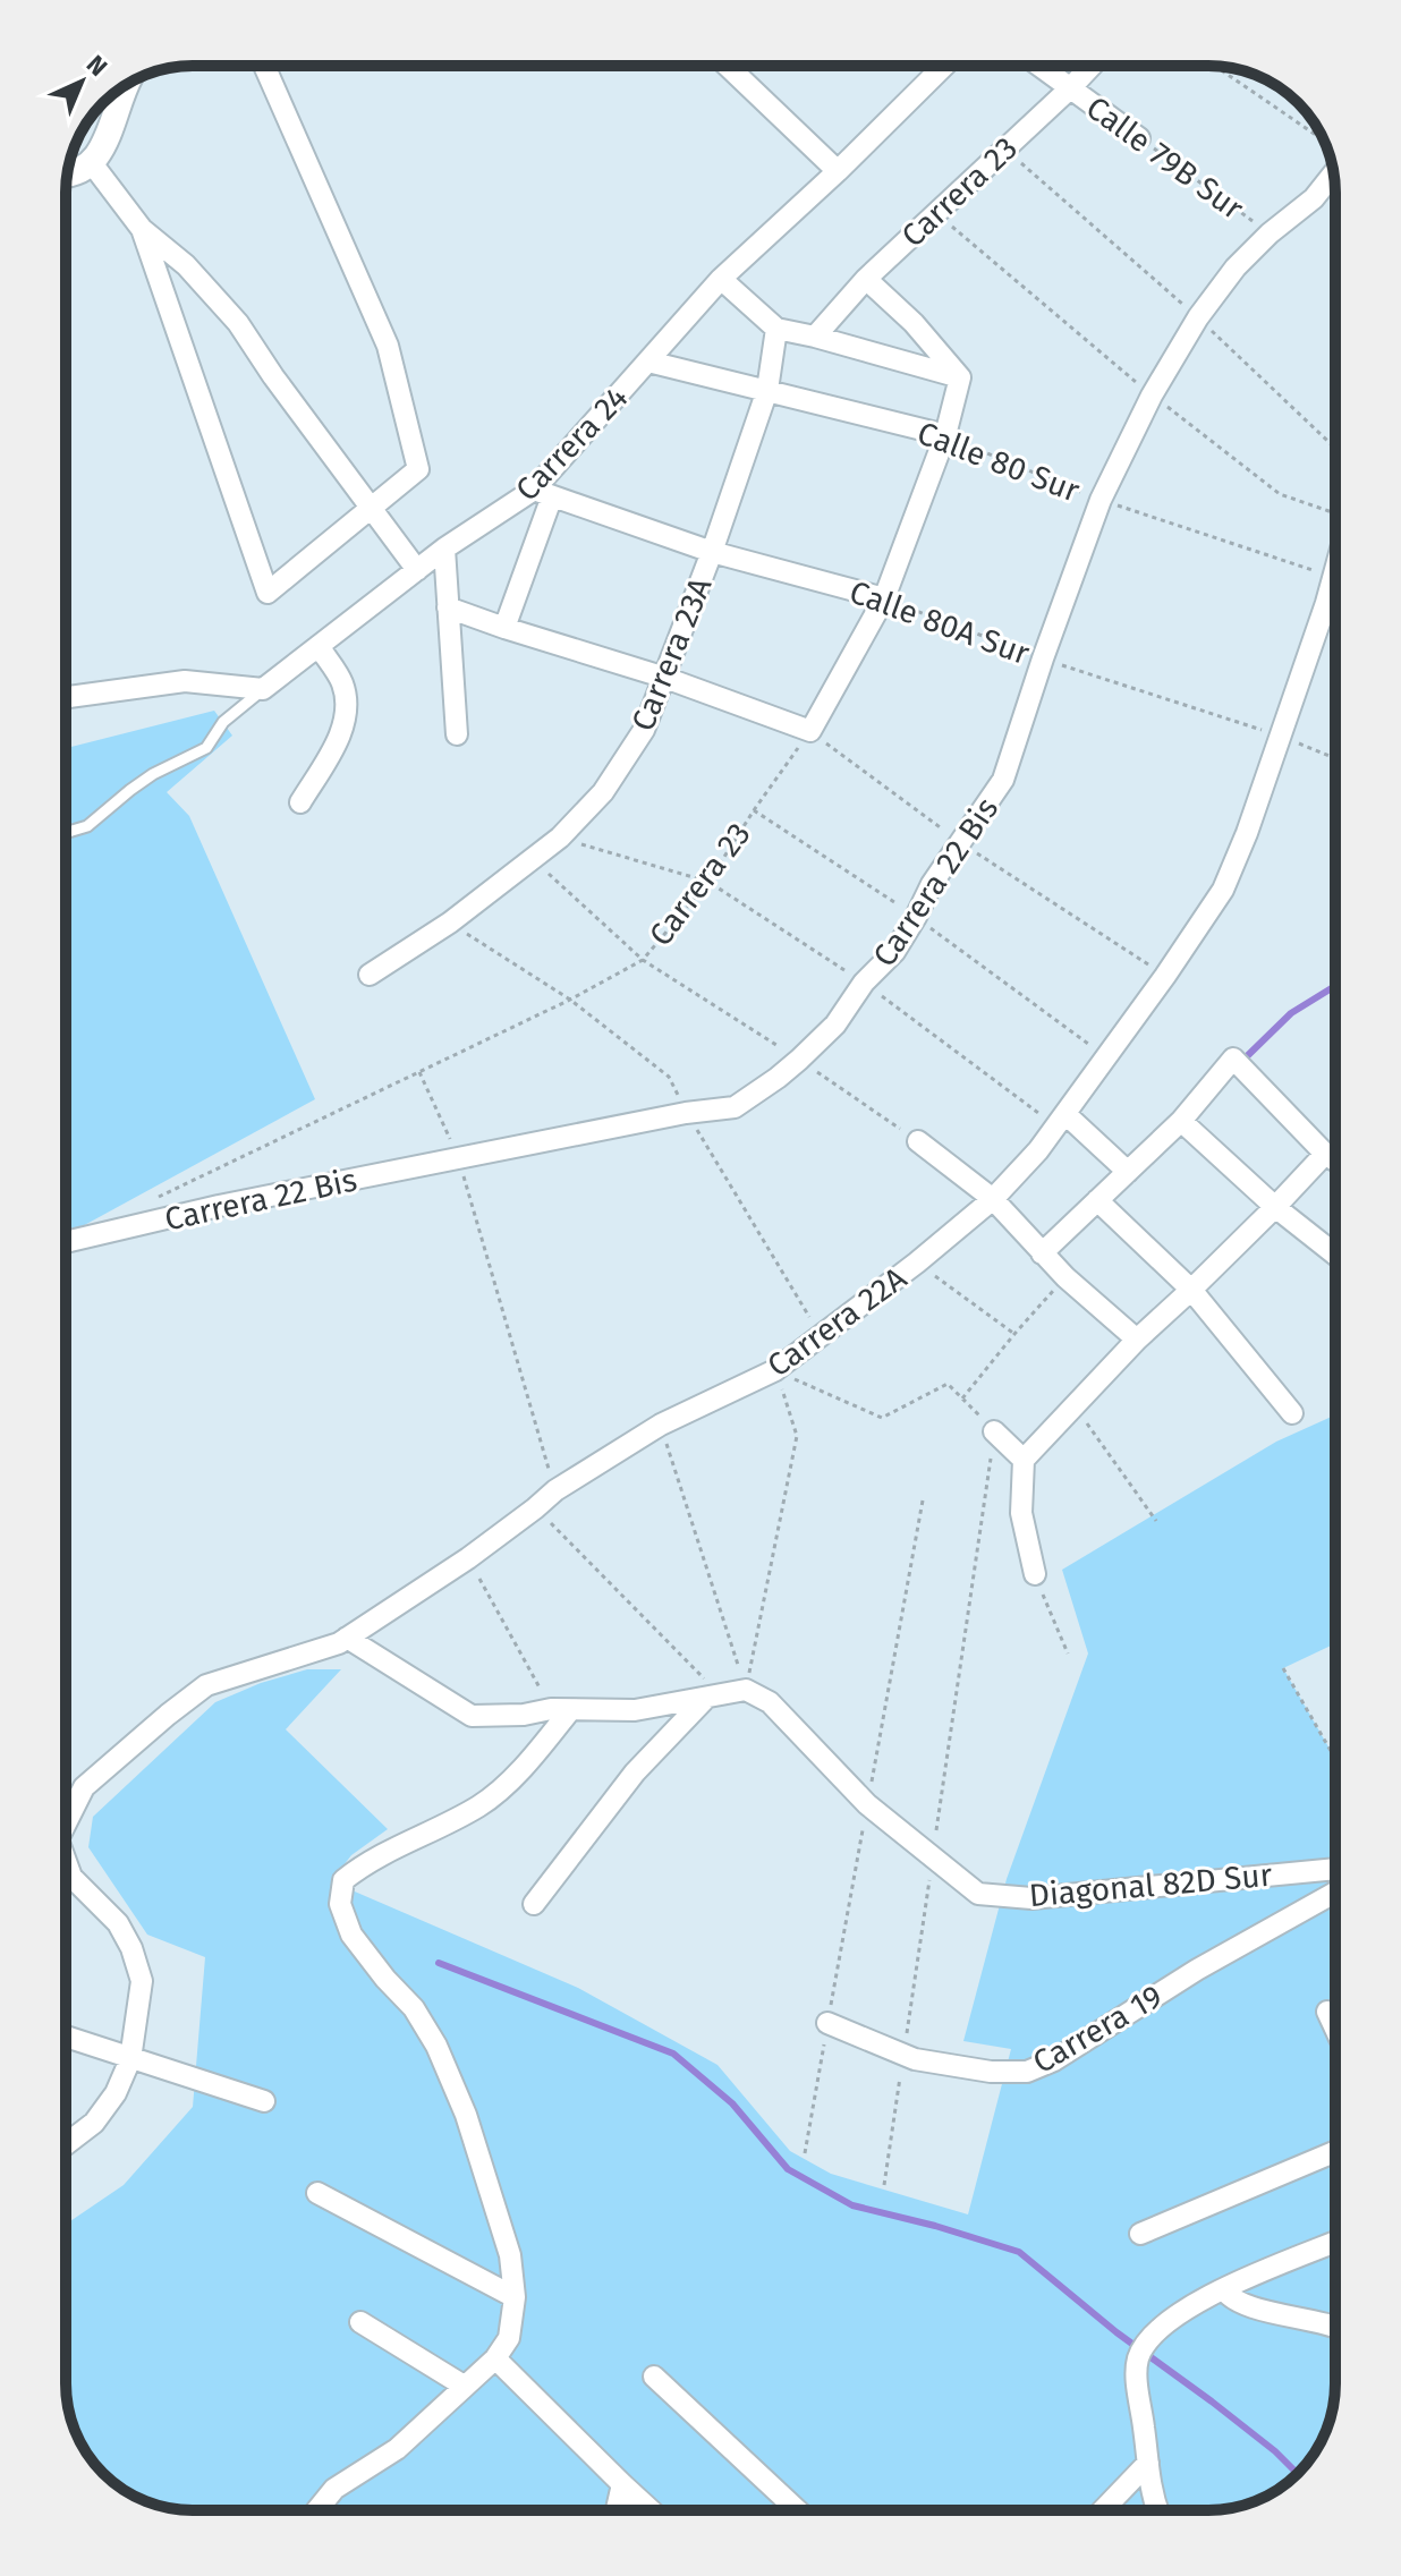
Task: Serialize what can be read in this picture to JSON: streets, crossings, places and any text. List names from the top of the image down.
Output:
{
  "streets": {
    "street": [
      "Calle 79B Sur",
      "Carrera 23",
      "Carrera 24",
      "Calle 80 Sur",
      "Calle 80A Sur",
      "Carrera 23A",
      "Carrera 22 Bis",
      "Carrera 22A",
      "Diagonal 82D Sur",
      "Carrera 19"
    ]
  },
  "crossings": [
    ["Calle 79B Sur", "Carrera 23"],
    ["Calle 79B Sur", "Carrera 22 Bis"],
    ["Carrera 24", "Calle 80 Sur"],
    ["Carrera 24", "Calle 80A Sur"],
    ["Calle 80 Sur", "Carrera 23A"],
    ["Calle 80 Sur", "Carrera 22 Bis"],
    ["Calle 80 Sur", "Carrera 22A"],
    ["Calle 80A Sur", "Carrera 23A"],
    ["Calle 80A Sur", "Carrera 22 Bis"],
    ["Calle 80A Sur", "Carrera 22A"]
  ],
  "north": "top right"
}
